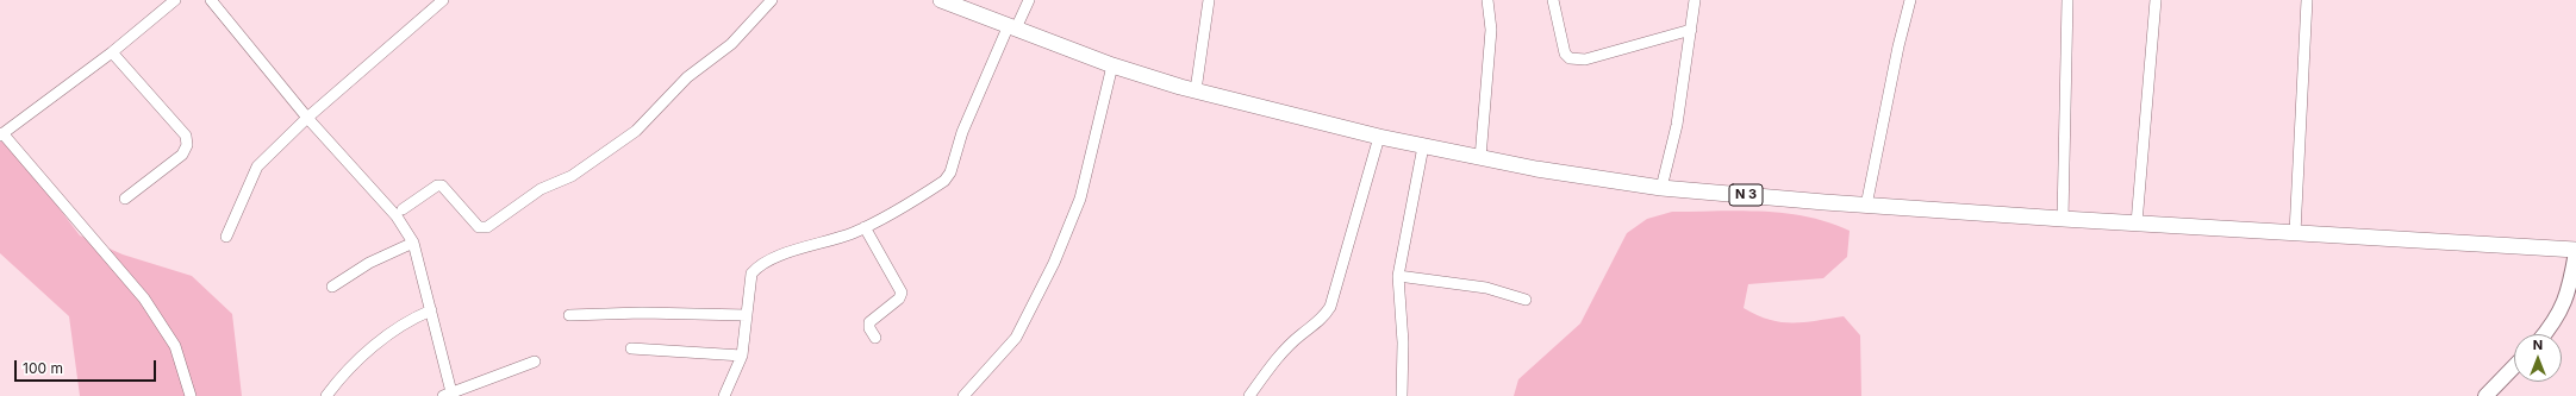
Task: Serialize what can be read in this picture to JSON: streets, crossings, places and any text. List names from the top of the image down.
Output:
{
  "streets": {
    "highway": ["N 3"]
  },
  "scale_bar": "100 m",
  "north": "top"
}
